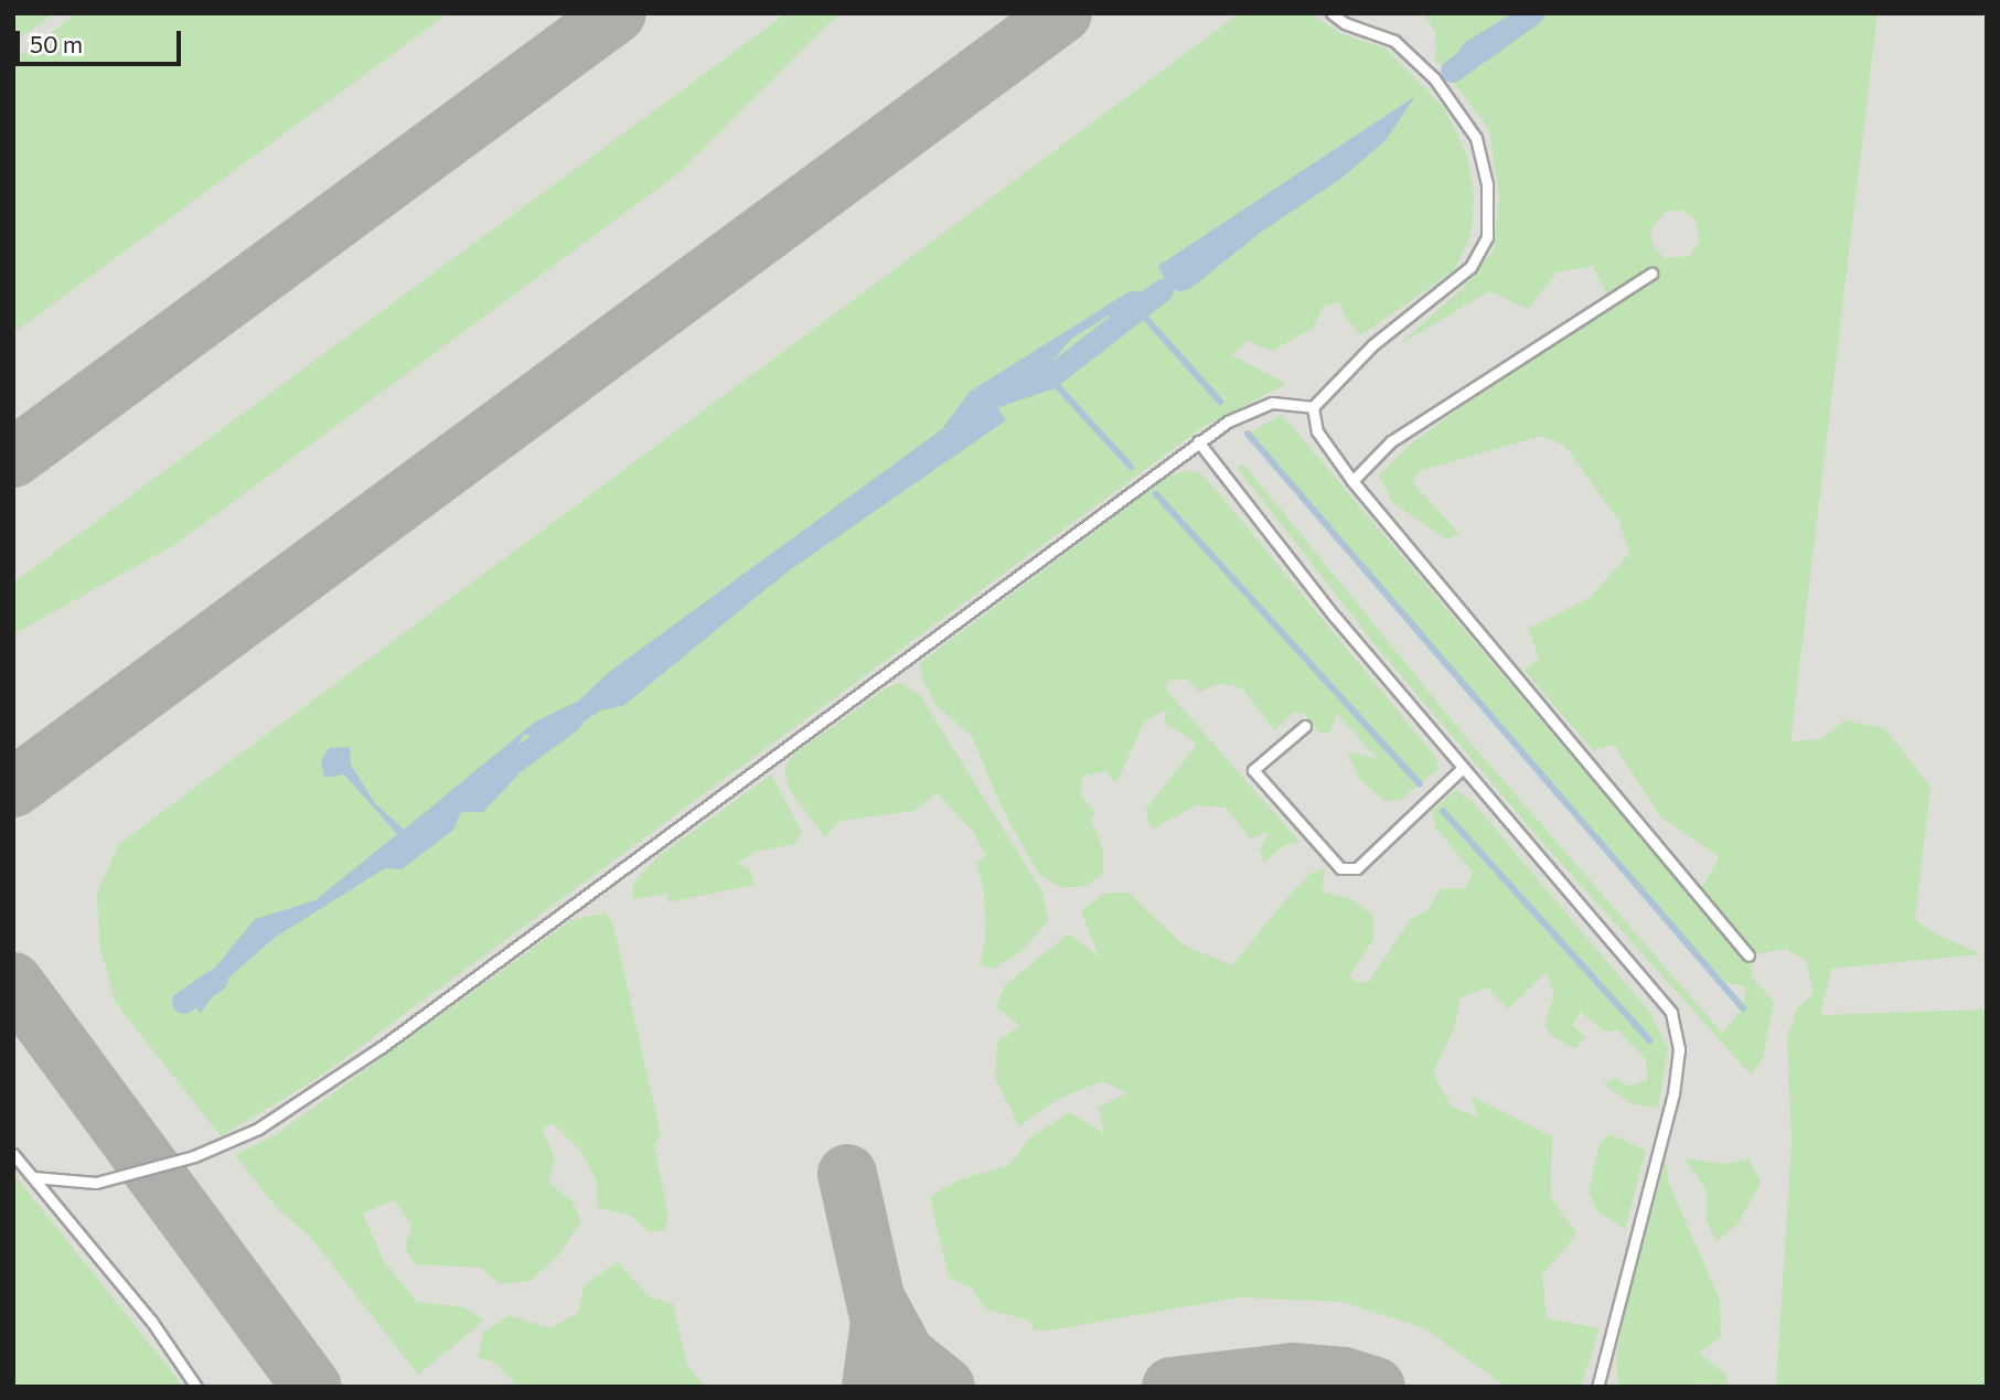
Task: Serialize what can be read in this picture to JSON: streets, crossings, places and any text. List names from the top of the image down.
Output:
{
  "scale_bar": "50 m"
}
